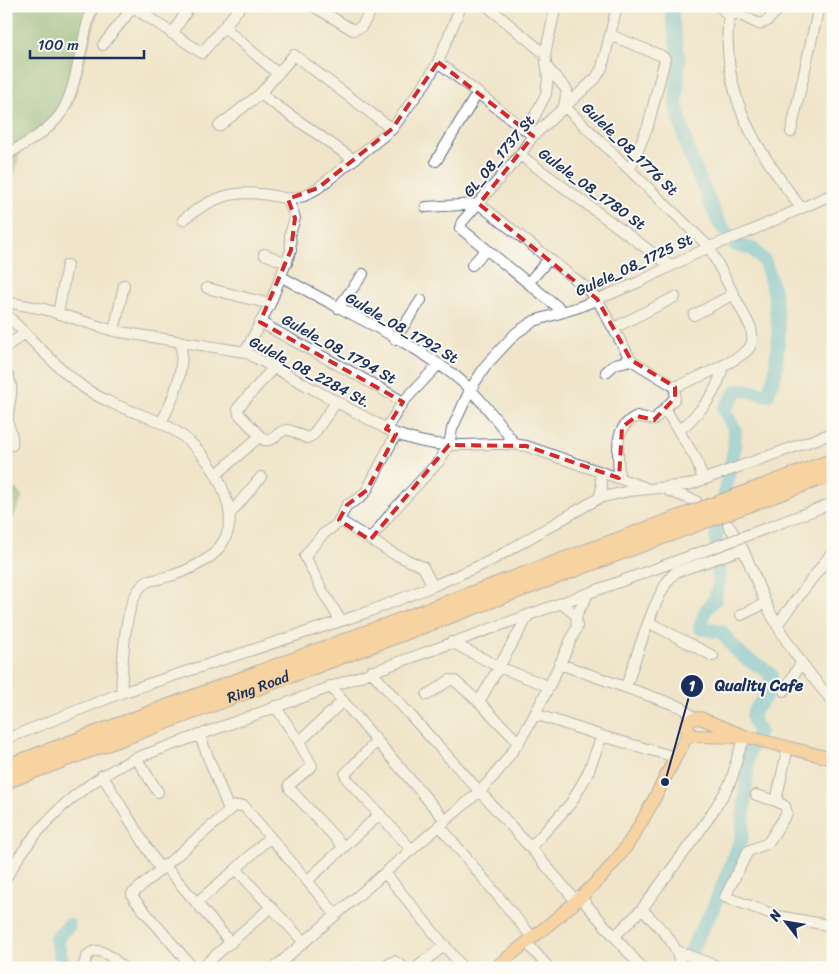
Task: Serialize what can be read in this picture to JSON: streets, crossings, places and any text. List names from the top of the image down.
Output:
{
  "streets": {
    "highway": ["Ring Road"],
    "street": [
      "Gulele_08_1776 St",
      "GL_08_1737 St",
      "Gulele_08_1780 St",
      "Gulele_08_1725 St",
      "Gulele_08_1792 St",
      "Gulele_08_1794 St",
      "Gulele_08_2284 St."
    ]
  },
  "crossings": [
    ["Gulele_08_1776 St", "GL_08_1737 St"],
    ["Gulele_08_1776 St", "Gulele_08_1725 St"],
    ["GL_08_1737 St", "Gulele_08_1780 St"],
    ["Gulele_08_1780 St", "Gulele_08_1725 St"],
    ["Gulele_08_1725 St", "Gulele_08_1792 St"],
    ["Gulele_08_1725 St", "Gulele_08_2284 St."],
    ["Gulele_08_1792 St", "Gulele_08_2284 St."]
  ],
  "places": ["Quality Cafe"],
  "scale_bar": "100 m",
  "north": "top left"
}
